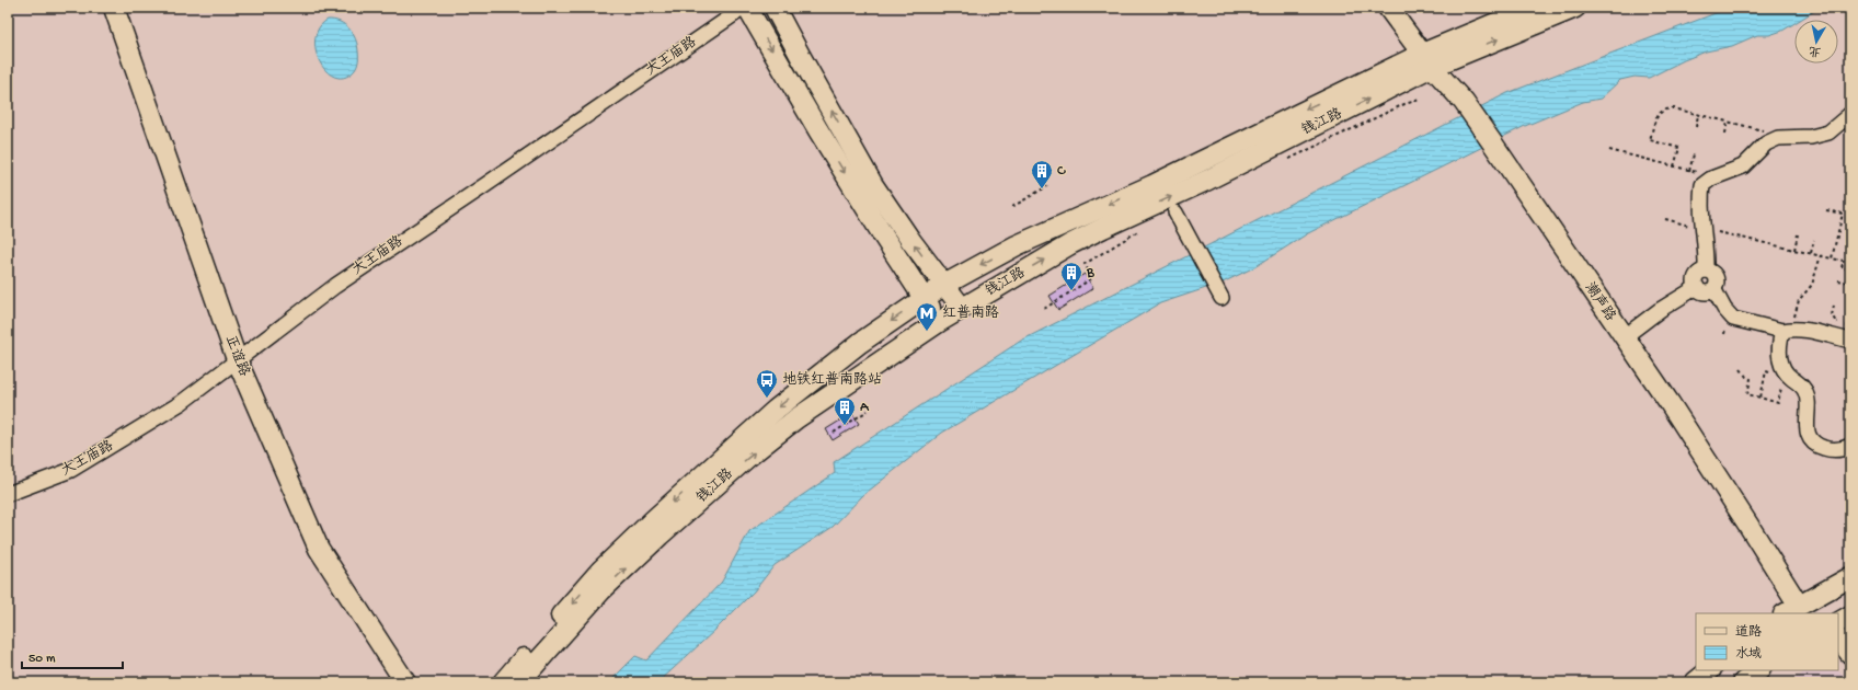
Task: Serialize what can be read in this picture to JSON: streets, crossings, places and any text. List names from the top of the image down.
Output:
{
  "streets": {
    "main road": ["钱江路", "潮声路", "正谊路"],
    "street": ["大王庙路"]
  },
  "crossings": [
    ["大王庙路", "正谊路"],
    ["钱江路", "潮声路"]
  ],
  "places": {
    "building": ["C", "B", "A"],
    "metro station": ["红普南路"],
    "bus stop": ["地铁红普南路站"]
  },
  "legend": ["道路", "水域"],
  "scale_bar": "50 m",
  "north": "bottom"
}
